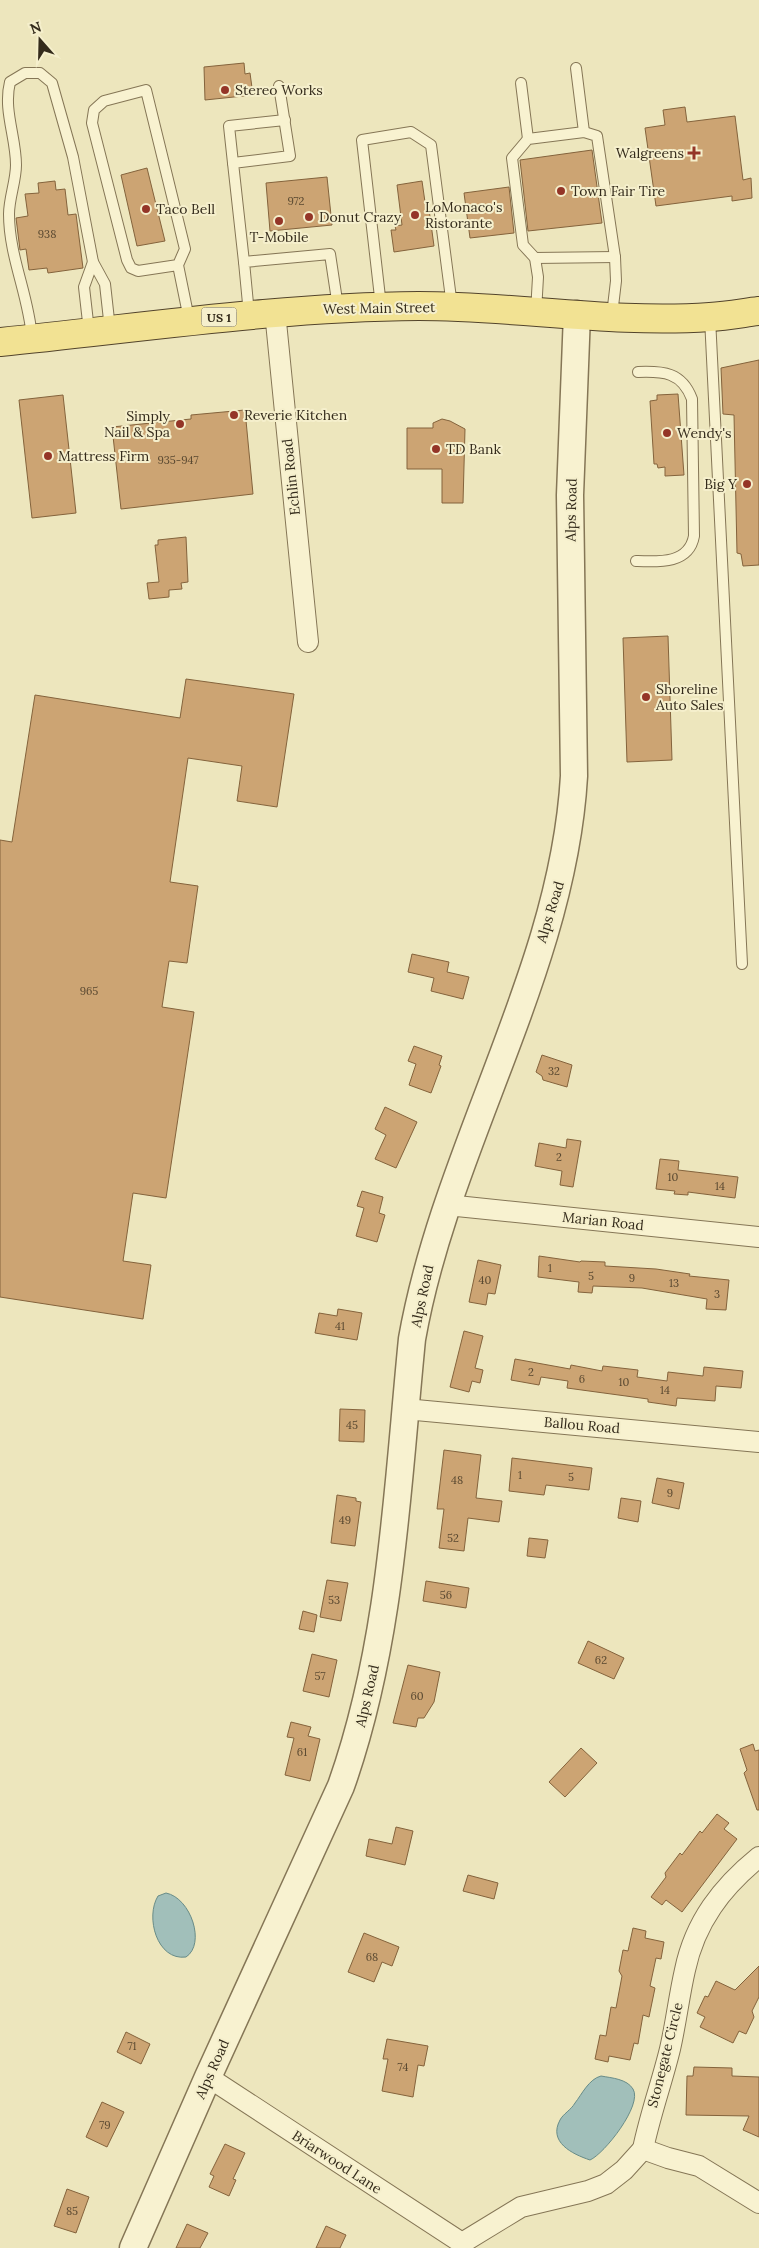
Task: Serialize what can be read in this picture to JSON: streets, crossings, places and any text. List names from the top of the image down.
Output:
{
  "streets": {
    "main road": ["West Main Street", "US 1"],
    "street": [
      "Echlin Road",
      "Alps Road",
      "Marian Road",
      "Ballou Road",
      "Stonegate Circle",
      "Briarwood Lane"
    ]
  },
  "crossings": [
    ["West Main Street", "Echlin Road"],
    ["West Main Street", "Alps Road"],
    ["Alps Road", "Marian Road"],
    ["Alps Road", "Ballou Road"],
    ["Alps Road", "Briarwood Lane"]
  ],
  "places": {
    "other": [
      "Stereo Works",
      "Town Fair Tire",
      "Taco Bell",
      "LoMonaco's Ristorante",
      "Donut Crazy",
      "T-Mobile",
      "Reverie Kitchen",
      "Simply Nail & Spa",
      "Wendy's",
      "TD Bank",
      "Mattress Firm",
      "Big Y",
      "Shoreline Auto Sales"
    ],
    "health": ["Walgreens"]
  },
  "house_numbers": [
    "972",
    "938",
    "935-947",
    "965",
    "32",
    "2",
    "10",
    "14",
    "1",
    "5",
    "9",
    "40",
    "13",
    "3",
    "41",
    "2",
    "6",
    "10",
    "14",
    "45",
    "1",
    "5",
    "48",
    "9",
    "49",
    "52",
    "56",
    "53",
    "62",
    "57",
    "60",
    "61",
    "68",
    "71",
    "74",
    "79",
    "85"
  ],
  "north": "top"
}
